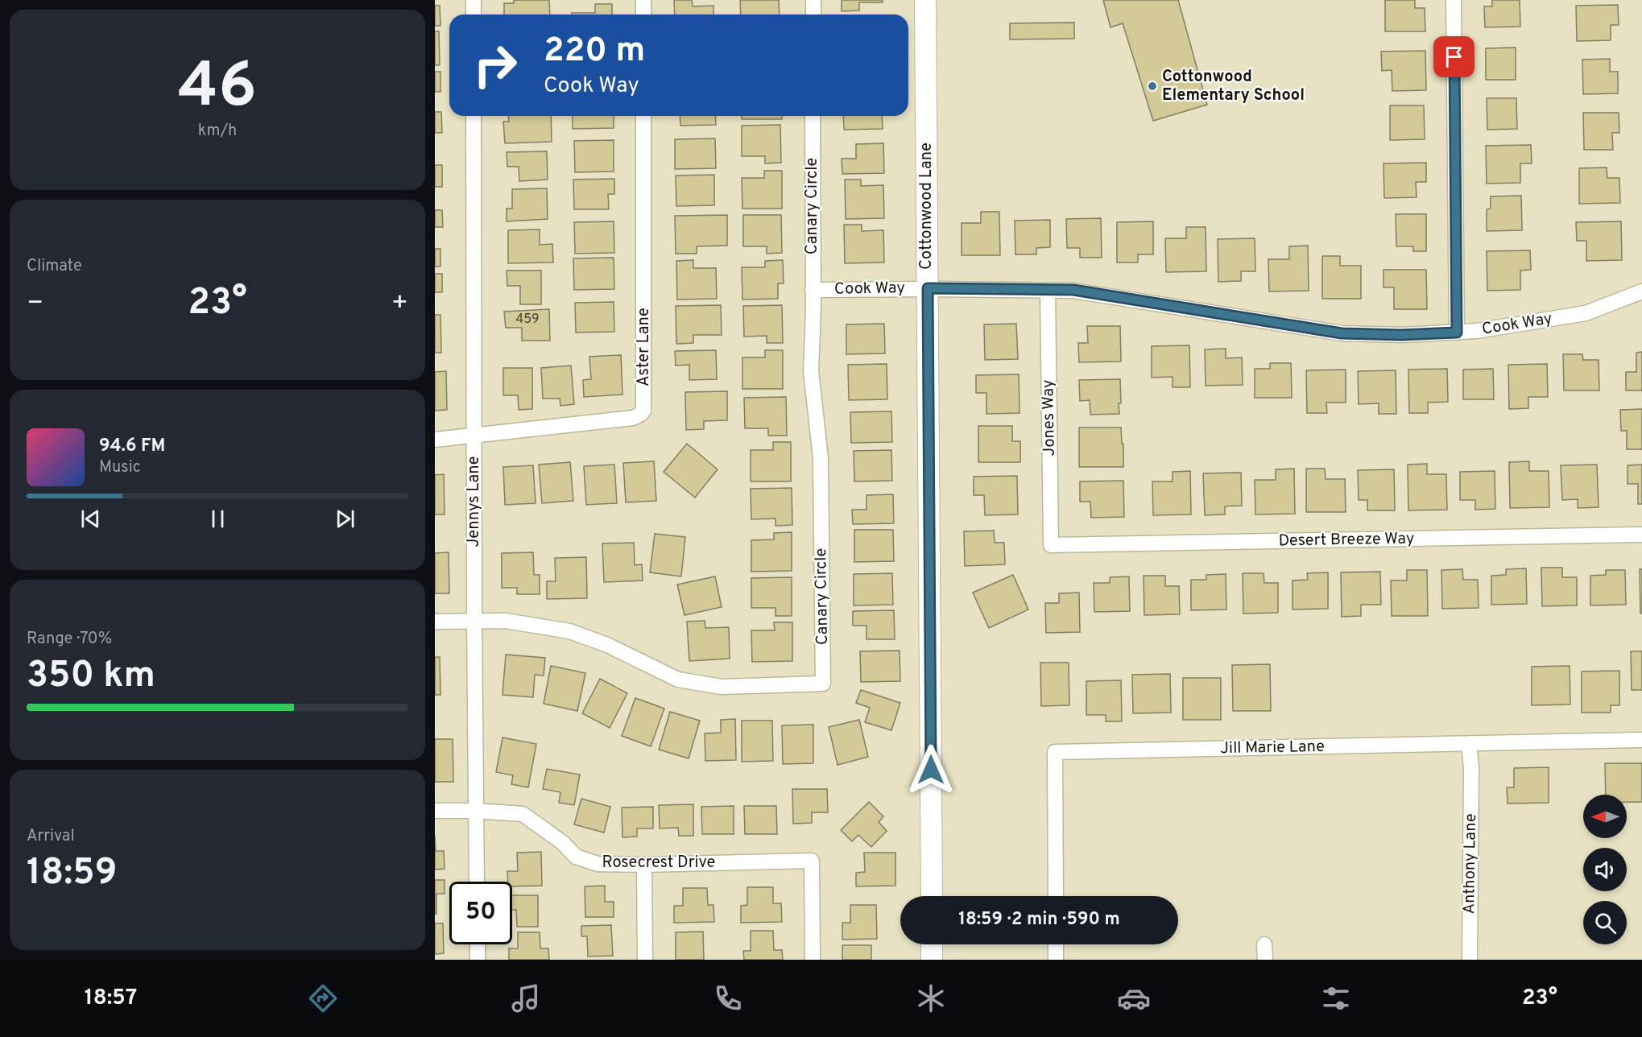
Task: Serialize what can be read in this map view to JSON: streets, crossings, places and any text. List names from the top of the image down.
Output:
{
  "streets": {
    "main road": ["Cottonwood Lane"],
    "street": [
      "Canary Circle",
      "Cook Way",
      "Aster Lane",
      "Jones Way",
      "Jennys Lane",
      "Desert Breeze Way",
      "Jill Marie Lane",
      "Rosecrest Drive",
      "Anthony Lane"
    ]
  },
  "crossings": [
    ["Canary Circle", "Cook Way"],
    ["Canary Circle", "Jennys Lane"],
    ["Cottonwood Lane", "Cook Way"],
    ["Cook Way", "Jones Way"],
    ["Aster Lane", "Jennys Lane"],
    ["Jones Way", "Desert Breeze Way"],
    ["Jennys Lane", "Rosecrest Drive"],
    ["Jill Marie Lane", "Anthony Lane"]
  ],
  "places": ["Cottonwood Elementary School"],
  "house_numbers": ["459"],
  "north": "left",
  "page": {
    "tile": [
      ["46", "km/h"],
      "Climate",
      ["Range · 70%", "350 km"],
      ["Arrival", "18:59"]
    ],
    "turn": ["220 m", "Cook Way"],
    "heat": ["−", "23°", "+"],
    "song": ["94.6 FM", "Music"],
    "limit": "50",
    "trip": "18:59 · 2 min · 590 m",
    "tabs": ["18:57", "23°"]
  }
}
